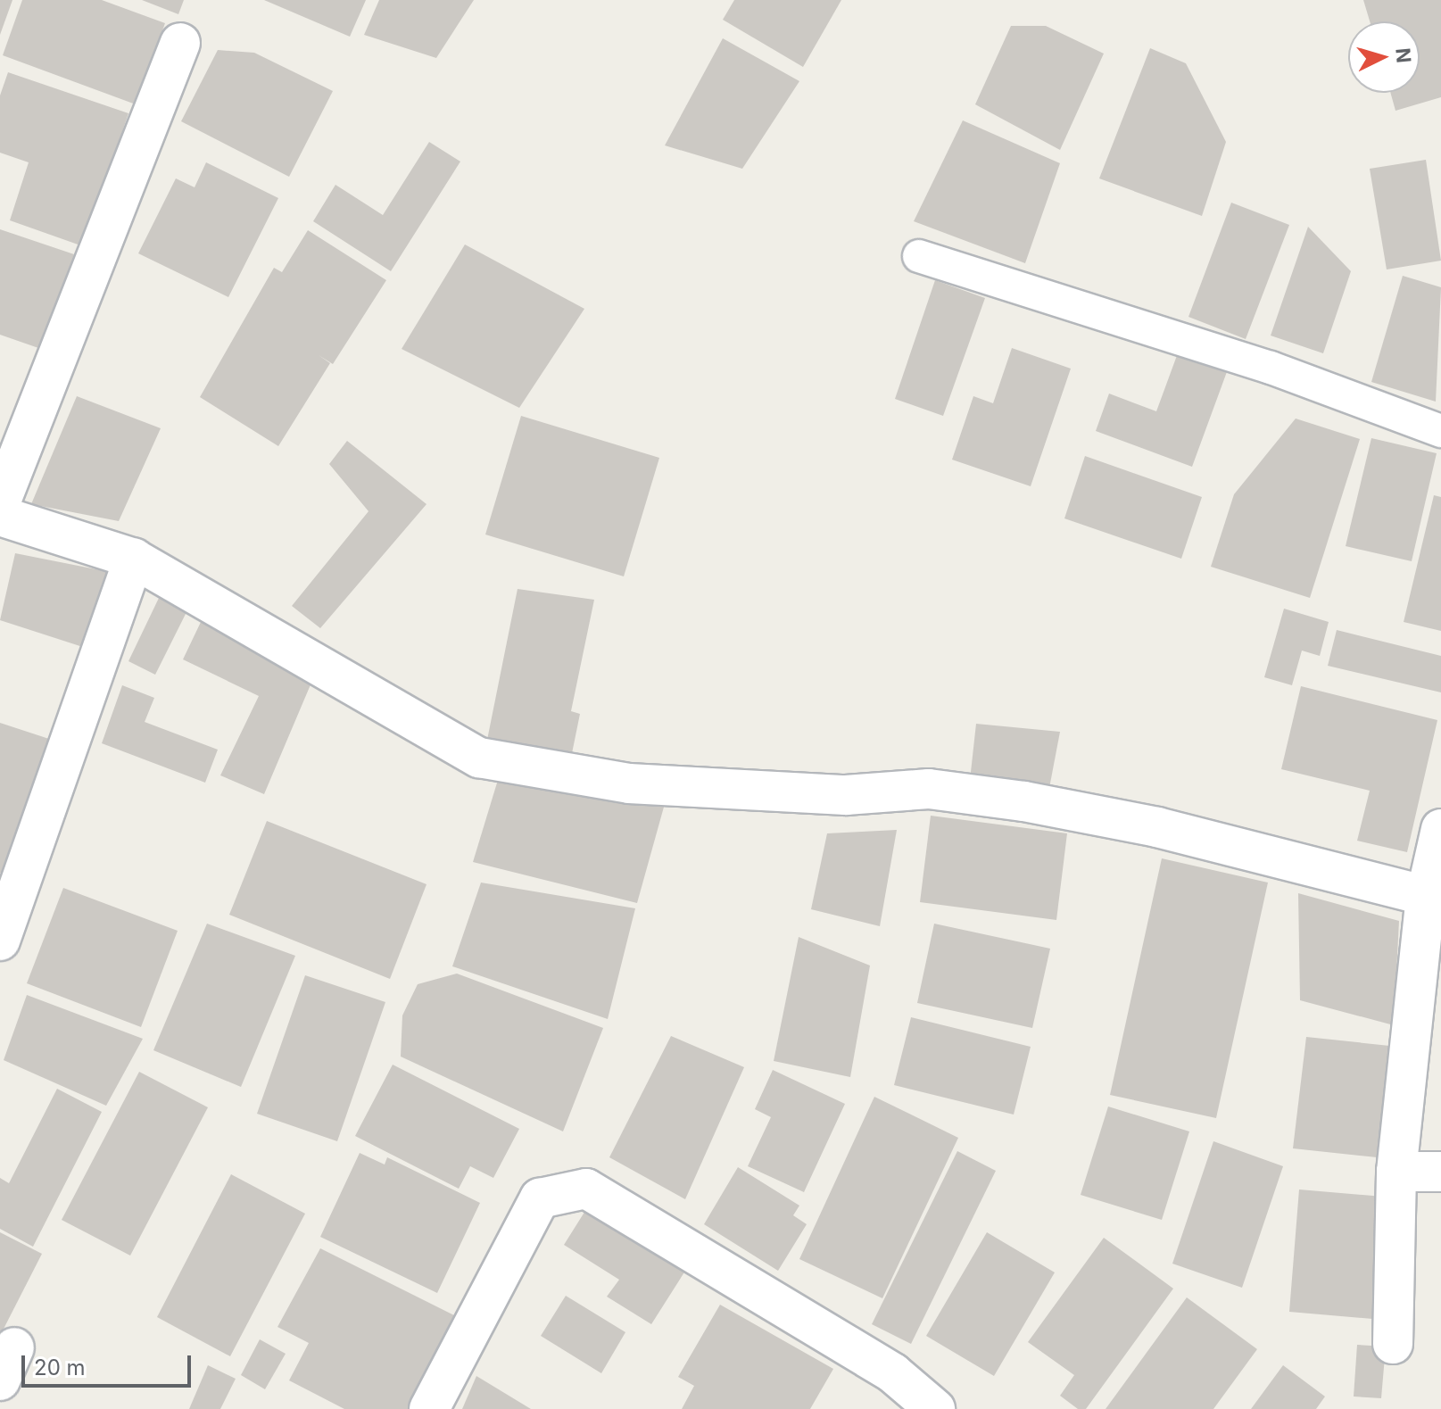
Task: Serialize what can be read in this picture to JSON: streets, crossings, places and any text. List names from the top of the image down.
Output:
{
  "scale_bar": "20 m",
  "north": "right"
}
